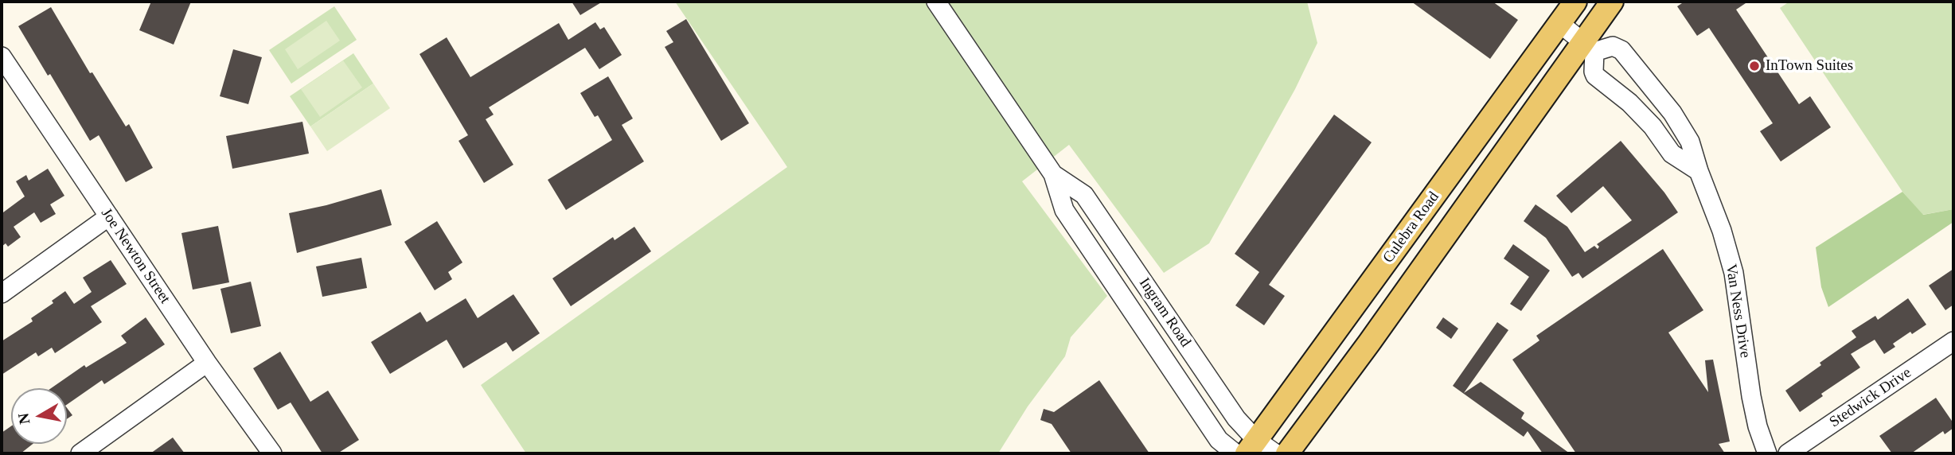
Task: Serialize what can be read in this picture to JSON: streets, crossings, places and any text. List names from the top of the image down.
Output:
{
  "streets": {
    "main road": ["Culebra Road"],
    "street": [
      "Joe Newton Street",
      "Van Ness Drive",
      "Ingram Road",
      "Stedwick Drive"
    ]
  },
  "crossings": [
    ["Culebra Road", "Van Ness Drive"],
    ["Culebra Road", "Ingram Road"]
  ],
  "places": ["InTown Suites"],
  "north": "left"
}
